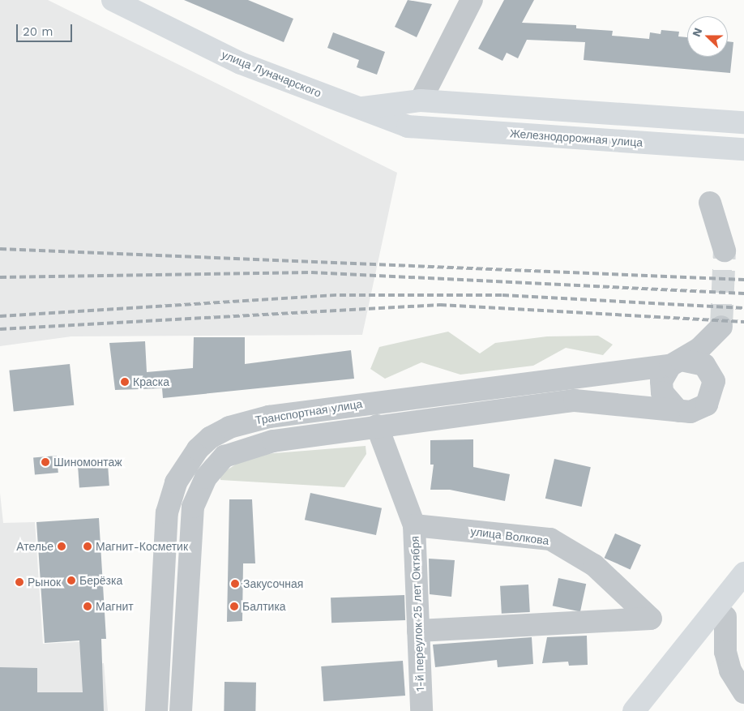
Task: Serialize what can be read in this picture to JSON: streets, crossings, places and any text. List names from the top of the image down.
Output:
{
  "streets": {
    "main road": ["улица Луначарского", "Железнодорожная улица"],
    "street": ["Транспортная улица", "улица Волкова", "1-й переулок 25 лет Октября"]
  },
  "crossings": [
    ["улица Луначарского", "Железнодорожная улица"],
    ["Транспортная улица", "1-й переулок 25 лет Октября"],
    ["улица Волкова", "1-й переулок 25 лет Октября"]
  ],
  "places": [
    "Краска",
    "Шиномонтаж",
    "Ателье",
    "Магнит-Косметик",
    "Берёзка",
    "Рынок",
    "Закусочная",
    "Магнит",
    "Балтика"
  ],
  "scale_bar": "20 m",
  "north": "left"
}
